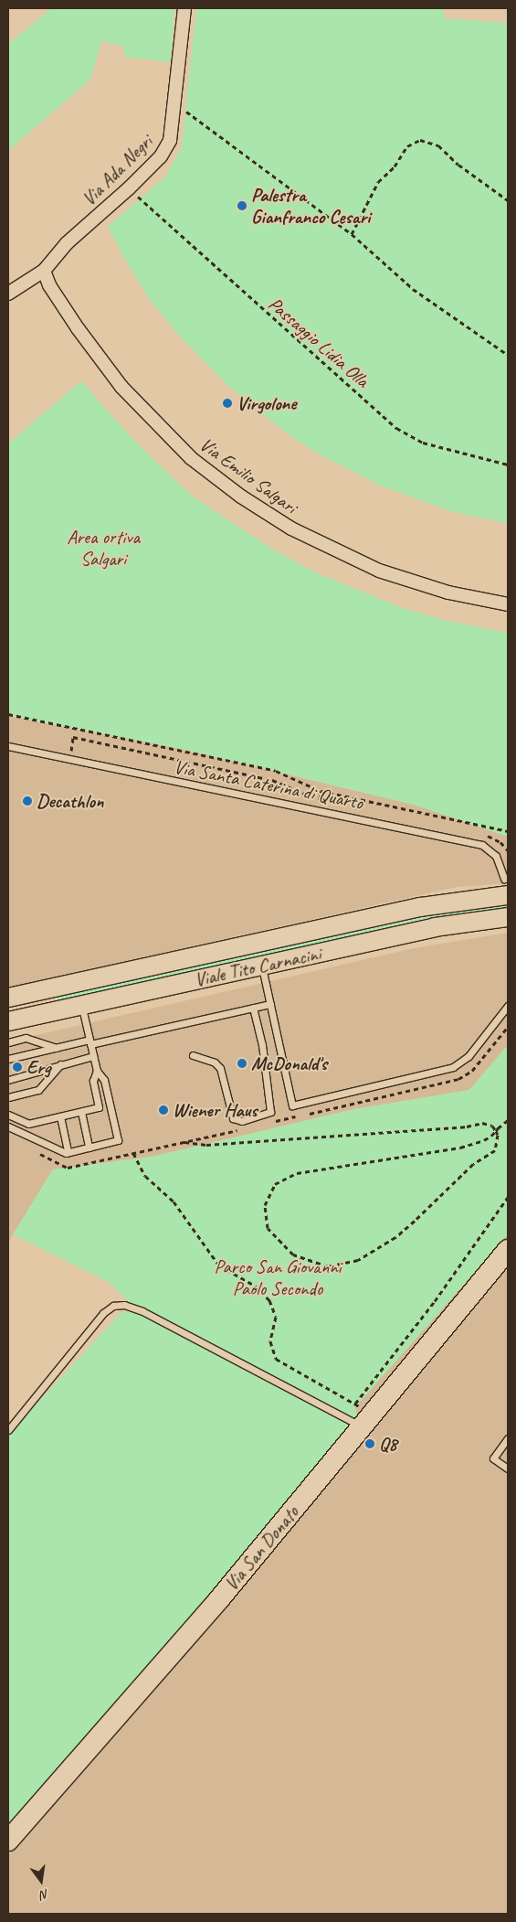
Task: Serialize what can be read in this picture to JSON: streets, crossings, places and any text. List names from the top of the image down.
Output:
{
  "streets": {
    "main road": ["Viale Tito Carnacini", "Via San Donato"],
    "street": ["Via Ada Negri", "Via Emilio Salgari"],
    "lane": ["Via Santa Caterina di Quarto"],
    "path": ["Passaggio Lidia Olla"]
  },
  "crossings": [
    ["Via Ada Negri", "Via Emilio Salgari"],
    ["Via Santa Caterina di Quarto", "Viale Tito Carnacini"]
  ],
  "parks": ["Area ortiva Salgari", "Parco San Giovanni Paolo Secondo"],
  "places": [
    "Palestra Gianfranco Cesari",
    "Virgolone",
    "Decathlon",
    "McDonald's",
    "Erg",
    "Wiener Haus",
    "Q8"
  ],
  "north": "bottom"
}
